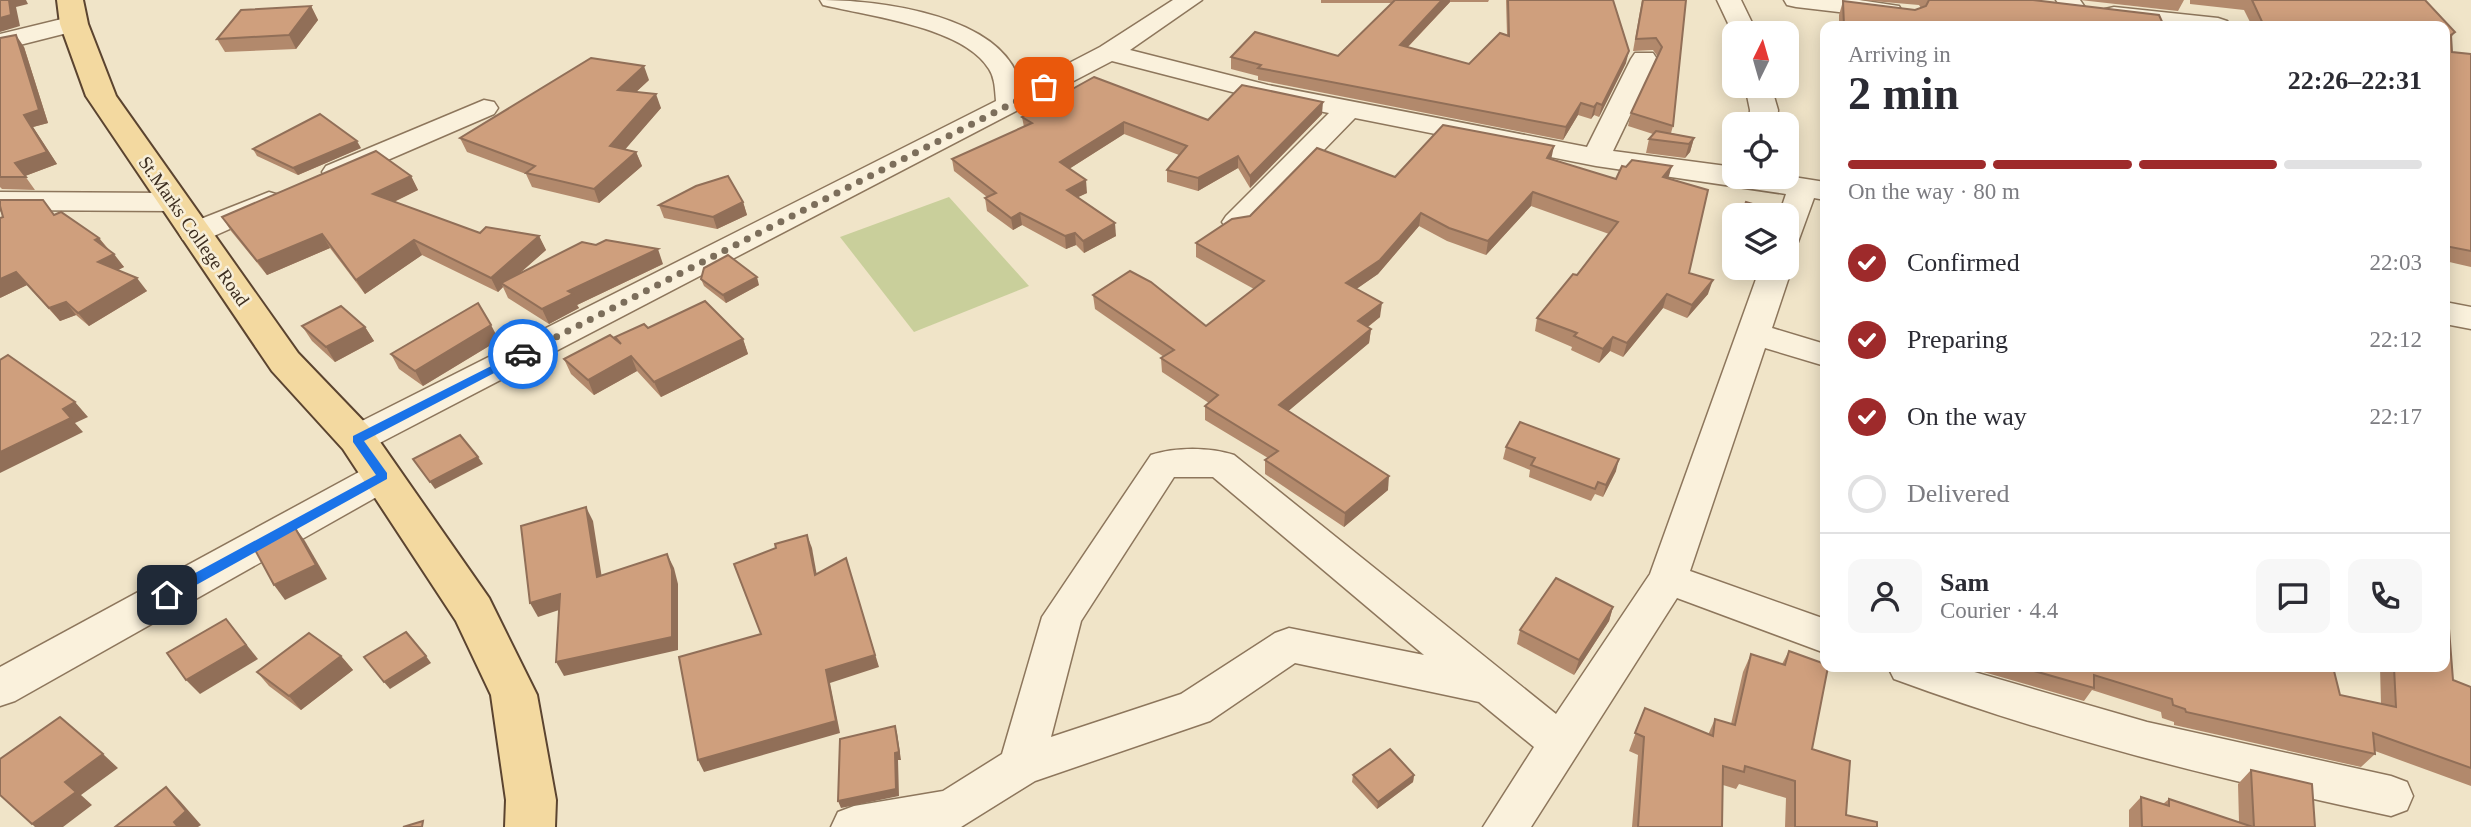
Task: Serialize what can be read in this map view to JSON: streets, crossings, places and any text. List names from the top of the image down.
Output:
{
  "streets": {
    "main road": ["St.Marks College Road"]
  },
  "north": "top",
  "page": {
    "heading": ["2 min", "Arriving in", "22:26–22:31"],
    "panel": ["Sam", "Courier · 4.4"],
    "bar": "On the way · 80 m",
    "list": [
      ["Confirmed", "22:03"],
      ["Preparing", "22:12"],
      ["On the way", "22:17"],
      "Delivered"
    ]
  }
}
